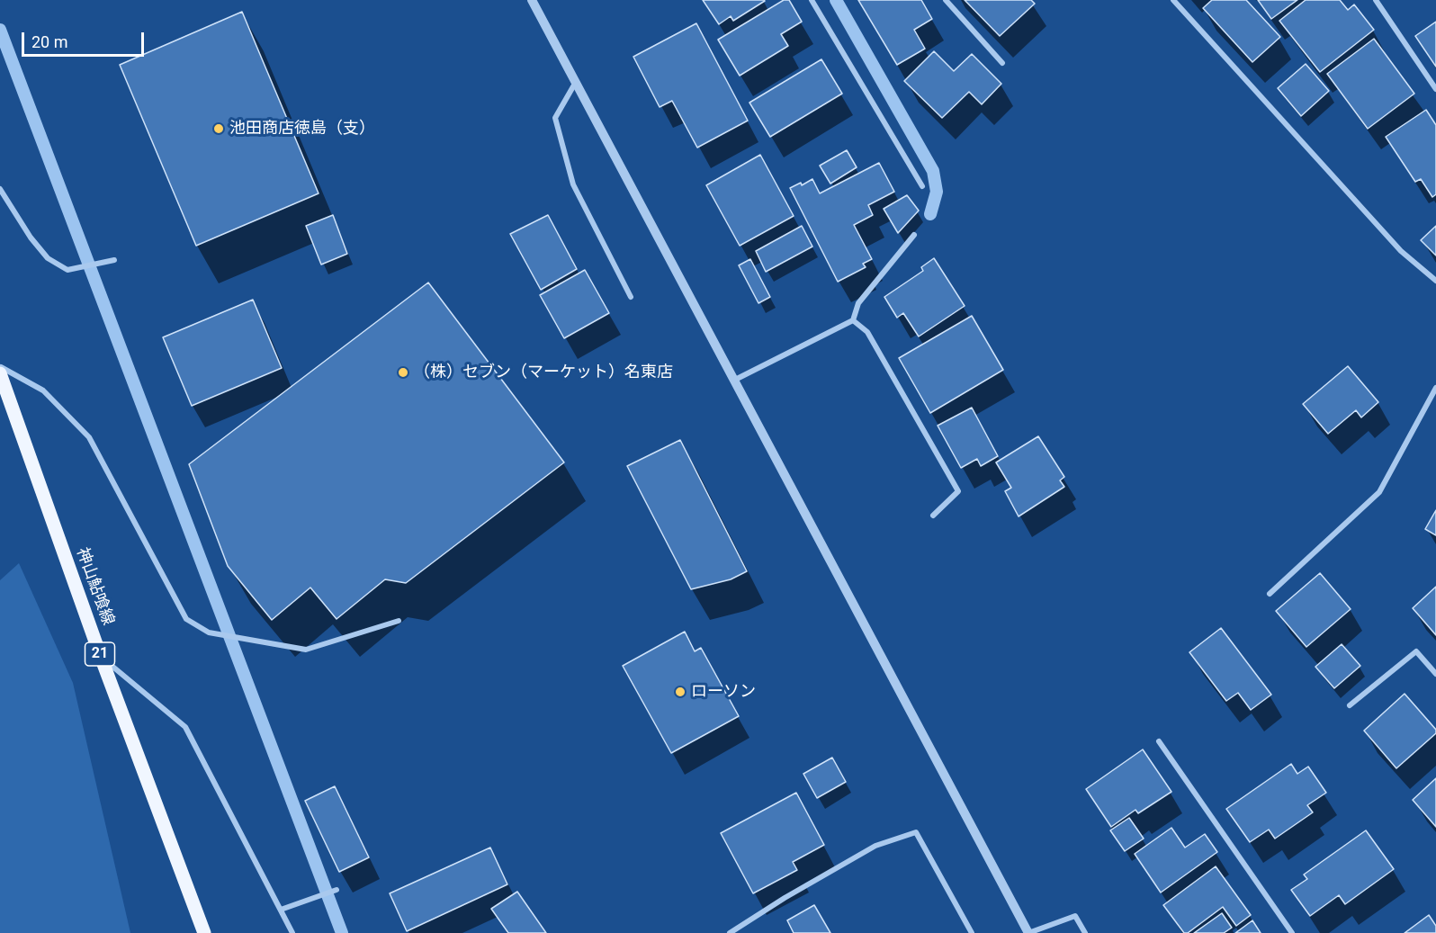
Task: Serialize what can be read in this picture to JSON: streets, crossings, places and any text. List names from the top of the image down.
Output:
{
  "streets": {
    "main road": ["神山鮎喰線", "21"]
  },
  "places": ["池田商店徳島（支）", "（株）セブン（マーケット）名東店", "ローソン"],
  "scale_bar": "20 m"
}
